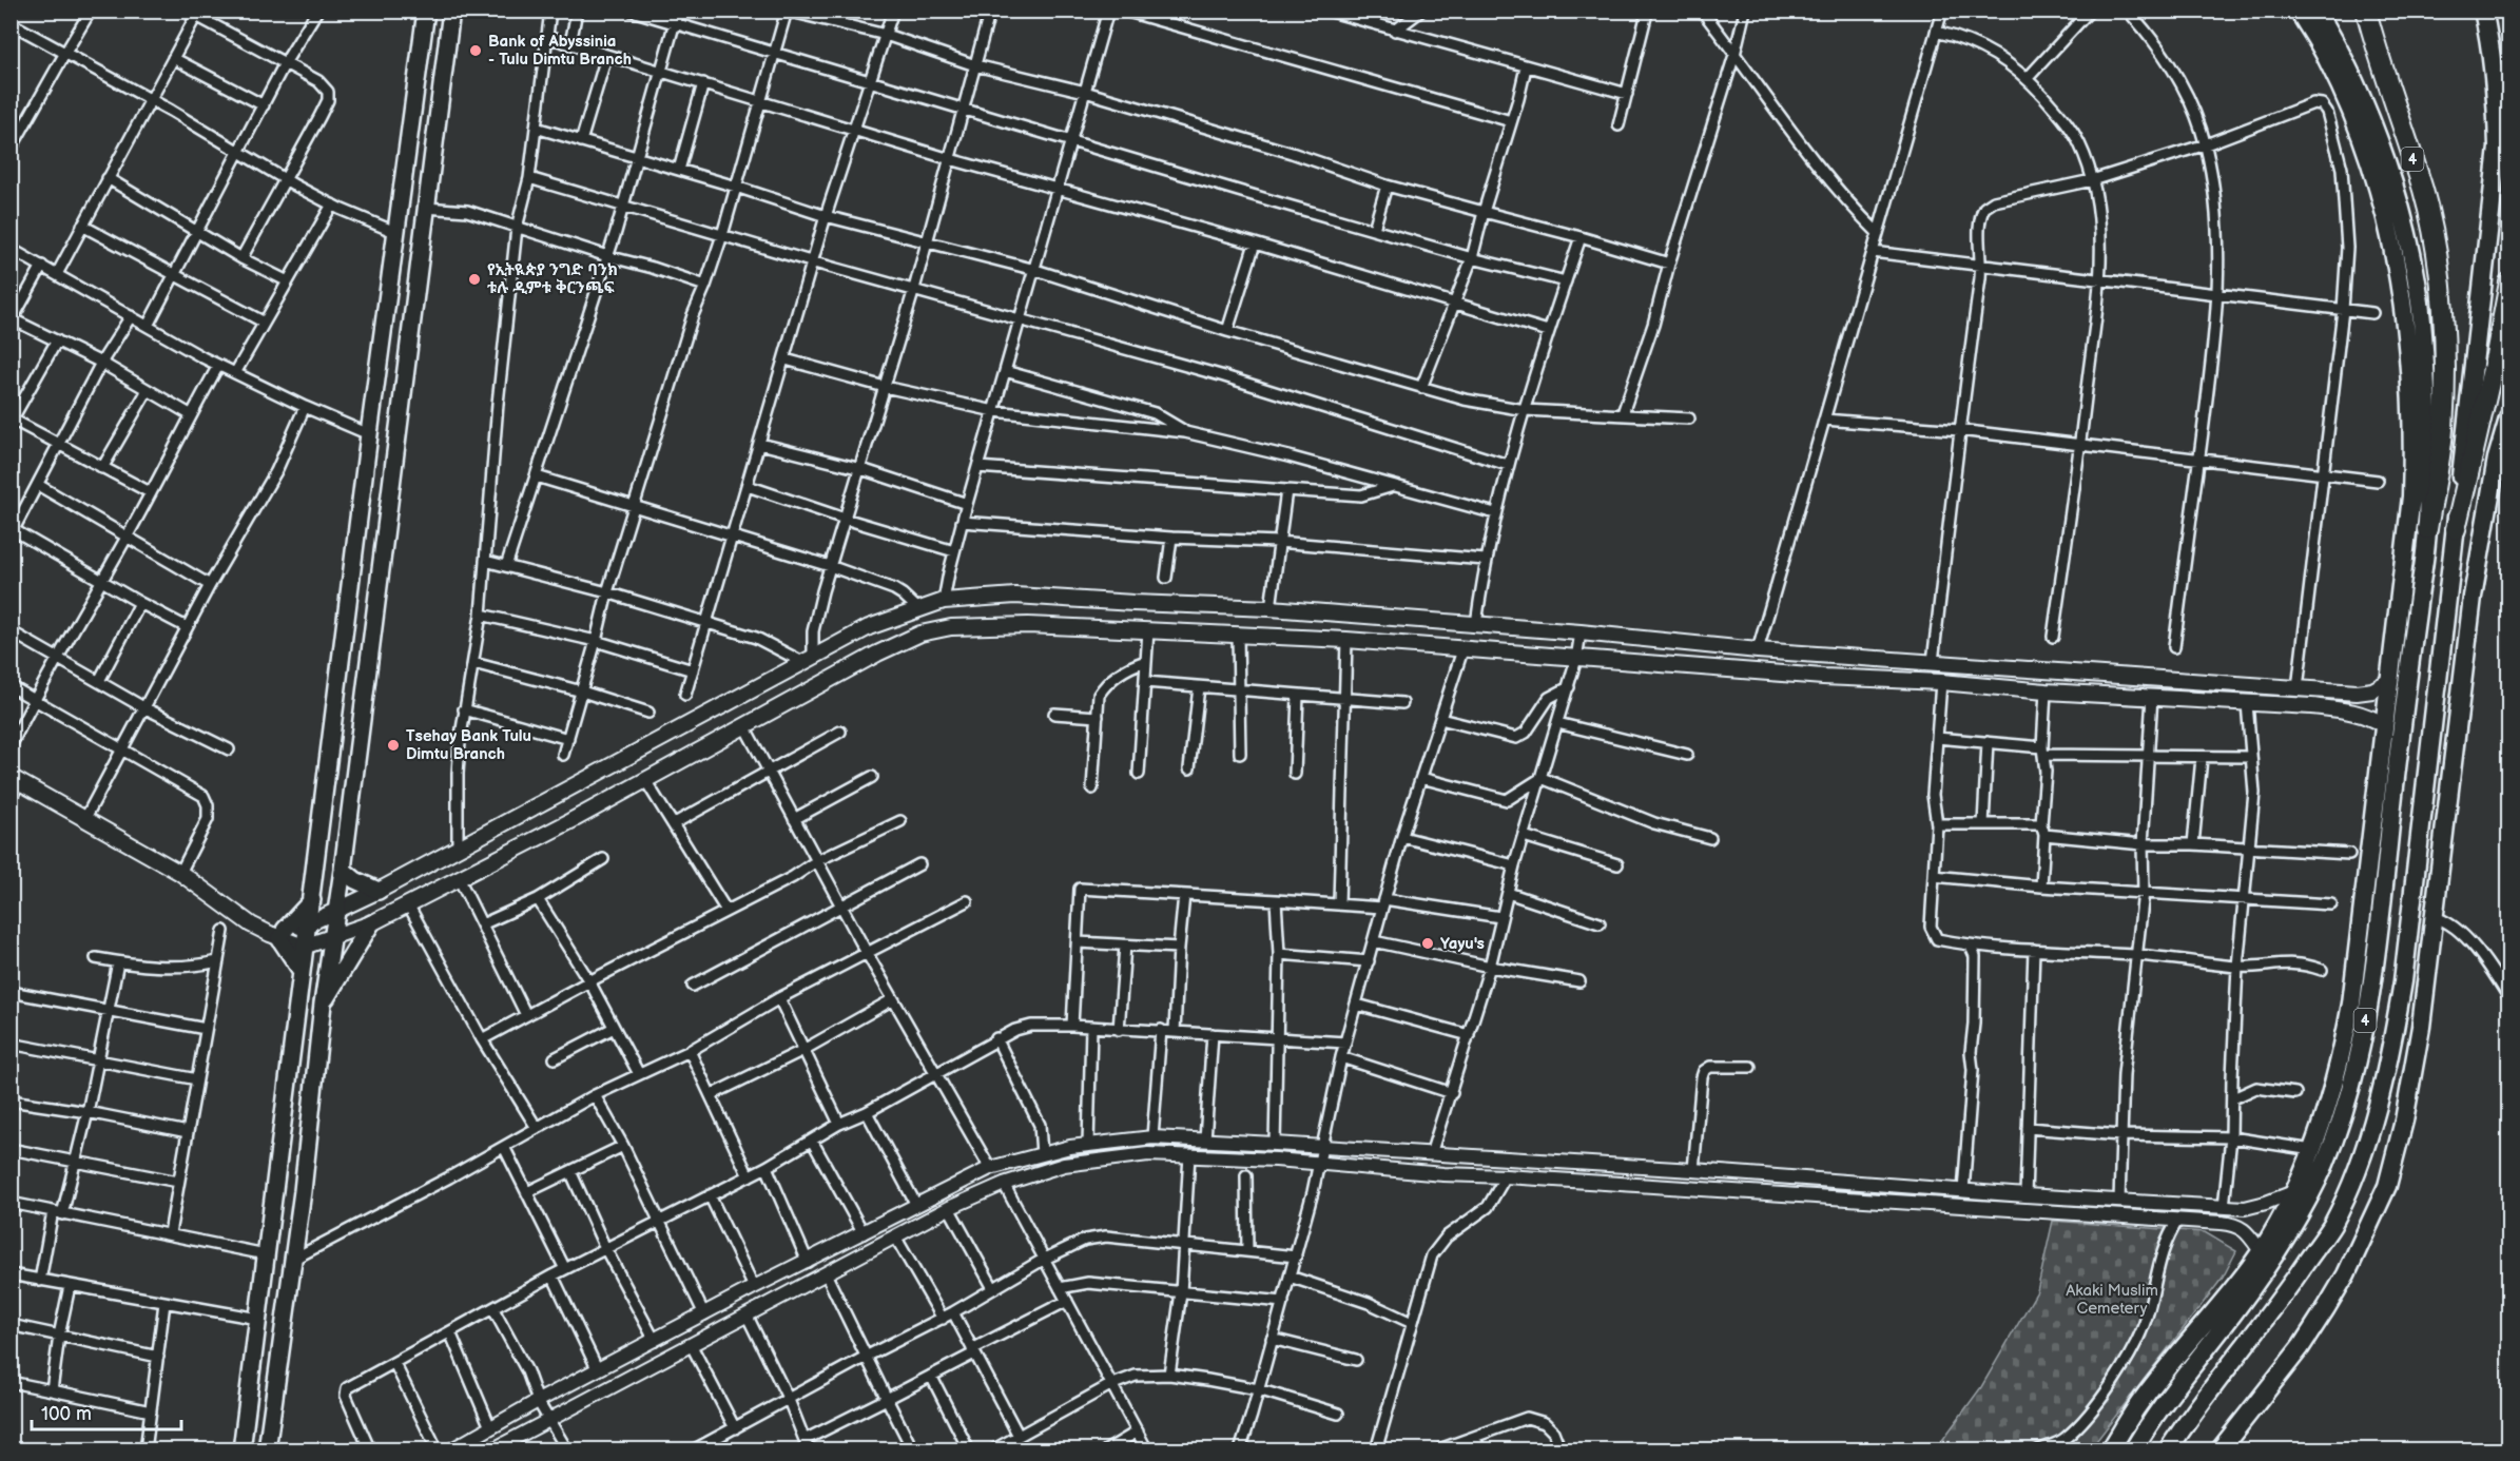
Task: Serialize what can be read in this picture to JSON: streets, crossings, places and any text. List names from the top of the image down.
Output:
{
  "streets": {
    "highway": ["4"]
  },
  "parks": ["Akaki Muslim Cemetery"],
  "places": [
    "Bank of Abyssinia - Tulu Dimtu Branch",
    "የኢትዪጵያ ንግድ ባንክ ቱሉ ዲምቱ ቅርንጫፍ",
    "Tsehay Bank Tulu Dimtu Branch",
    "Yayu's"
  ],
  "scale_bar": "100 m"
}
